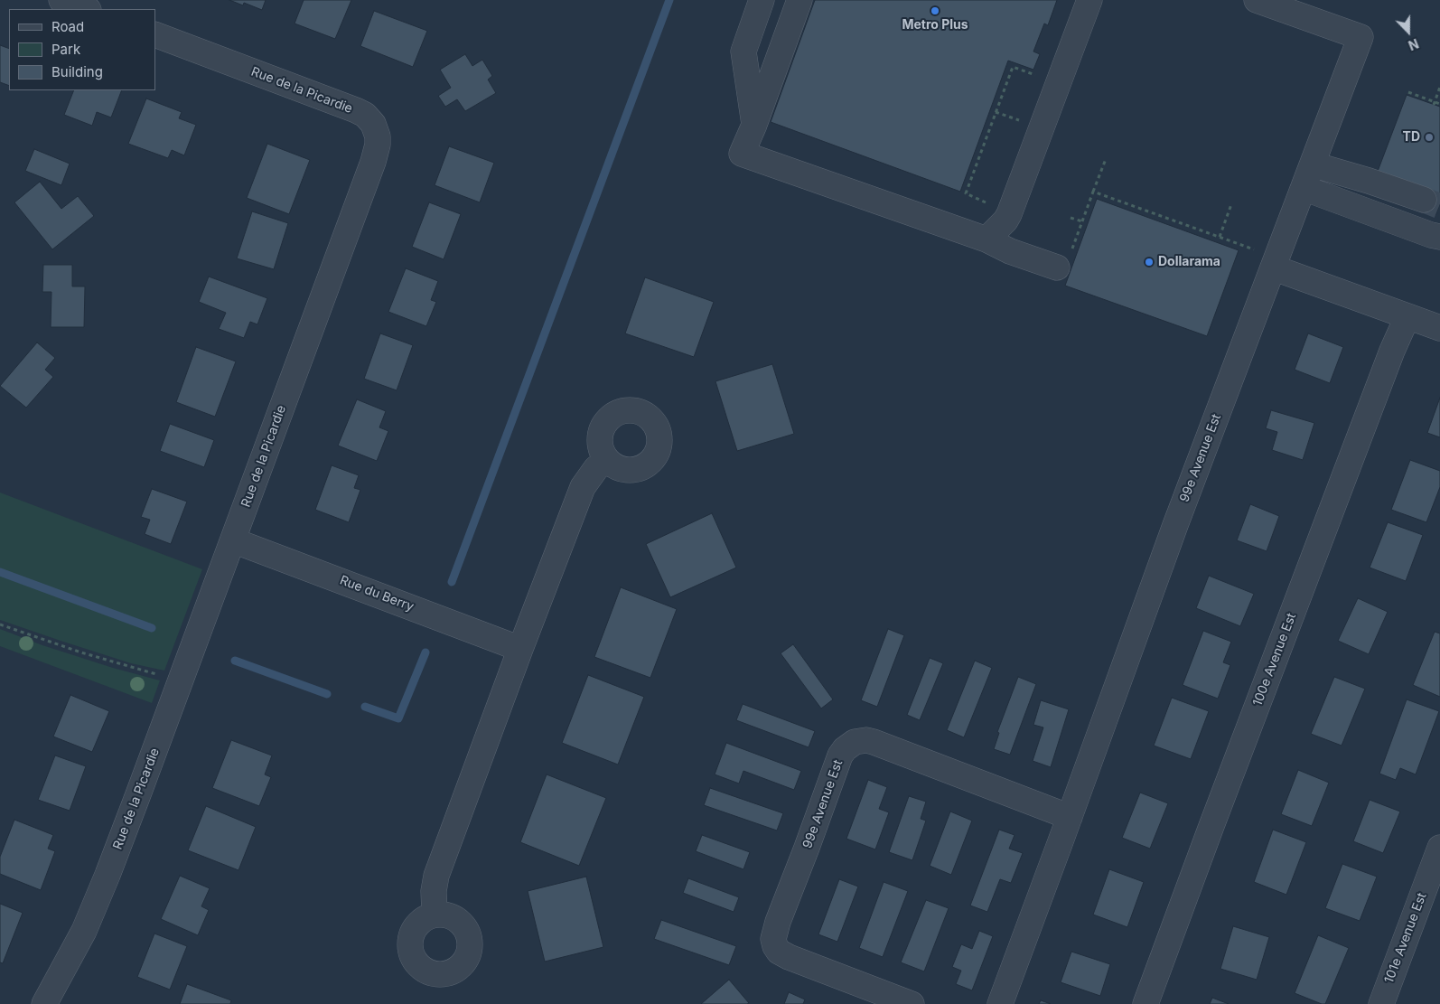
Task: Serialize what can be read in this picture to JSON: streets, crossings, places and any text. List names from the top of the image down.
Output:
{
  "streets": {
    "street": [
      "Rue de la Picardie",
      "99e Avenue Est",
      "Rue du Berry",
      "100e Avenue Est",
      "101e Avenue Est"
    ]
  },
  "crossings": [
    ["Rue de la Picardie", "Rue du Berry"]
  ],
  "places": ["Metro Plus", "TD", "Dollarama"],
  "legend": ["Road", "Park", "Building"],
  "north": "bottom"
}
